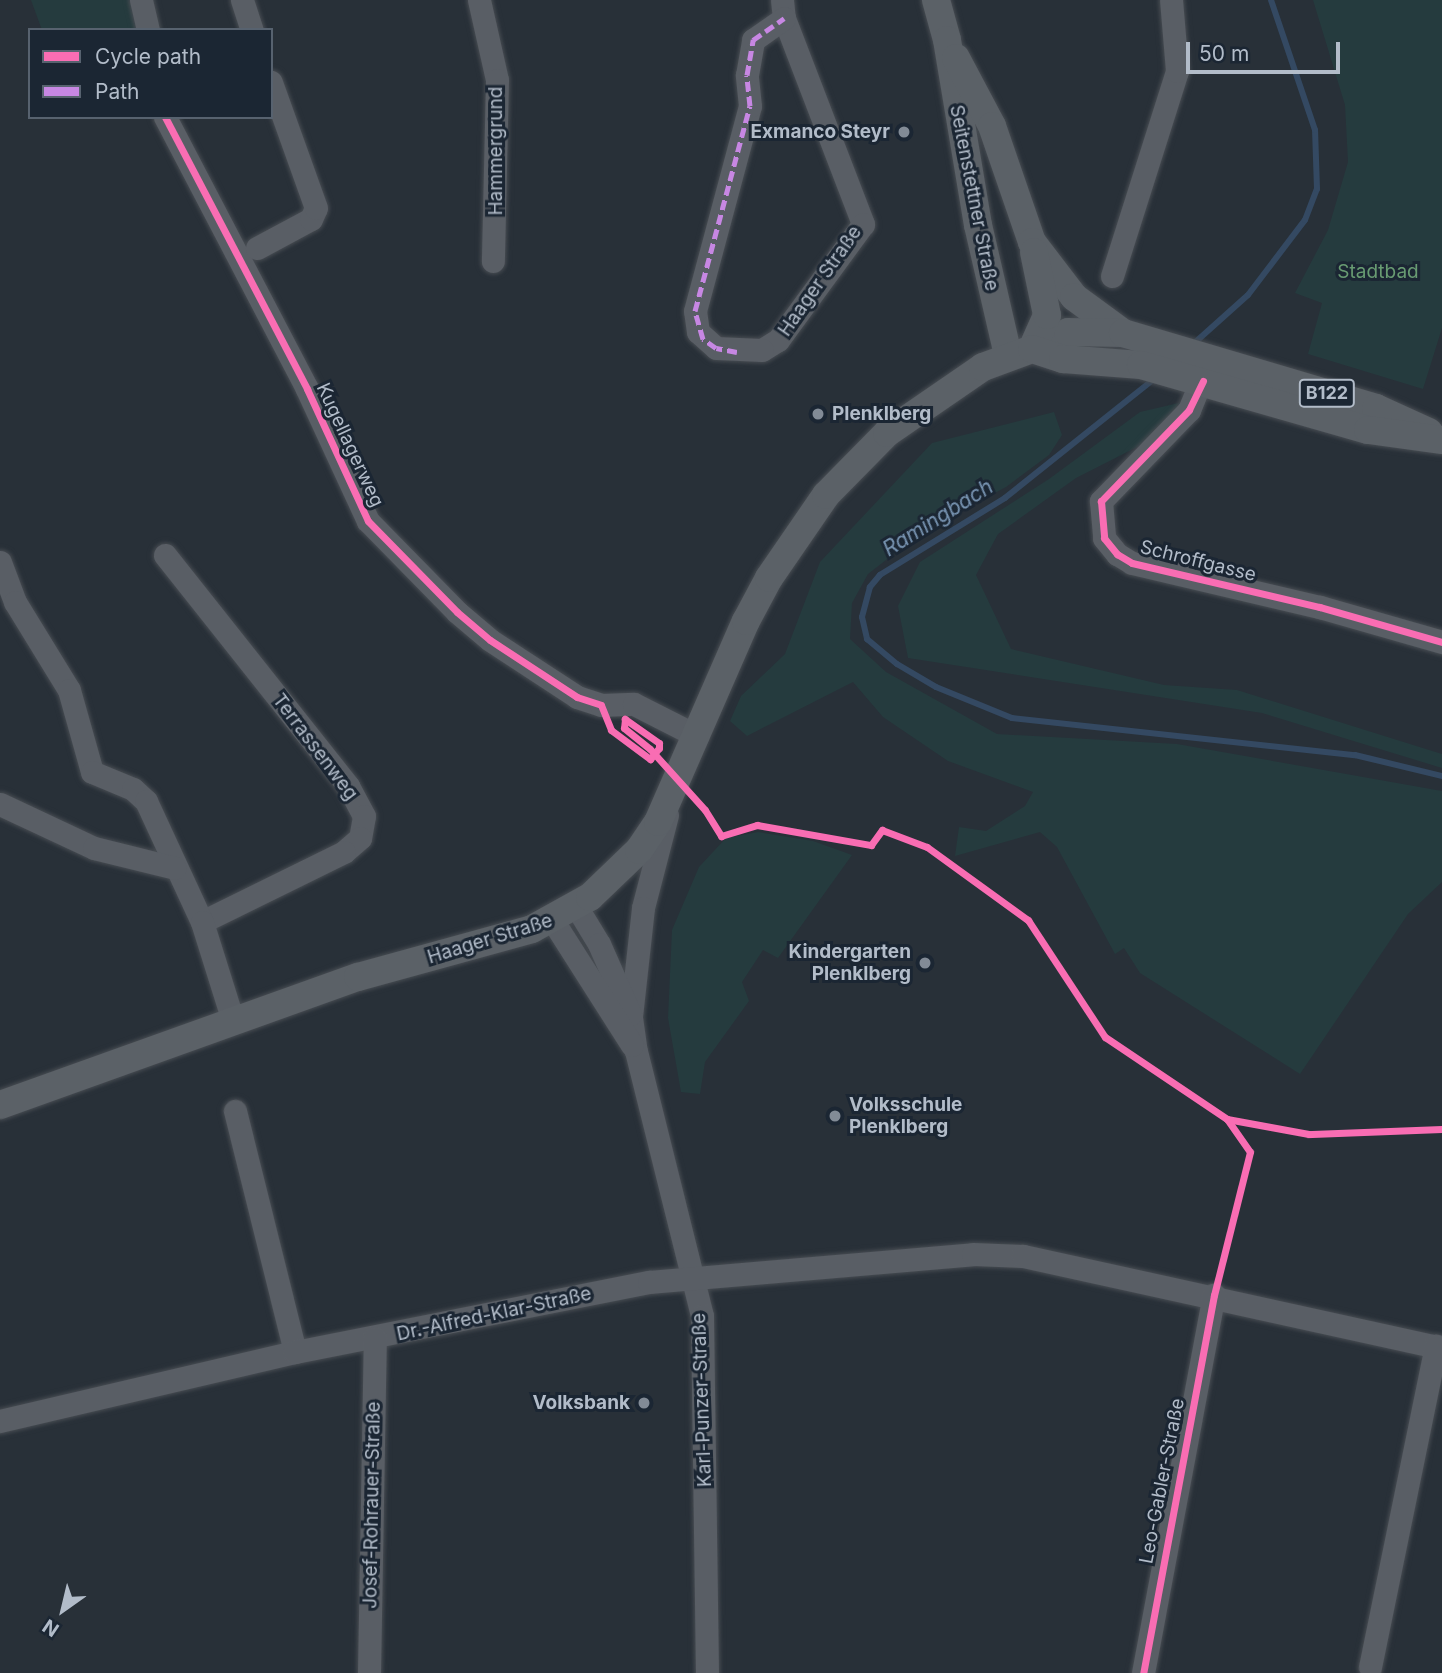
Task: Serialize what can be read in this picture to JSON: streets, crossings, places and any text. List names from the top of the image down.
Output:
{
  "streets": {
    "main road": ["Seitenstettner Straße", "Haager Straße", "B122"],
    "street": [
      "Hammergrund",
      "Kugellagerweg",
      "Schroffgasse",
      "Terrassenweg",
      "Dr.-Alfred-Klar-Straße",
      "Karl-Punzer-Straße",
      "Leo-Gabler-Straße",
      "Josef-Rohrauer-Straße"
    ]
  },
  "crossings": [
    ["Seitenstettner Straße", "Haager Straße"],
    ["Seitenstettner Straße", "B122"],
    ["Haager Straße", "B122"],
    ["Haager Straße", "Kugellagerweg"],
    ["Haager Straße", "Karl-Punzer-Straße"],
    ["B122", "Schroffgasse"],
    ["Dr.-Alfred-Klar-Straße", "Karl-Punzer-Straße"],
    ["Dr.-Alfred-Klar-Straße", "Josef-Rohrauer-Straße"]
  ],
  "water": ["Ramingbach"],
  "parks": ["Stadtbad"],
  "places": [
    "Exmanco Steyr",
    "Plenklberg",
    "Kindergarten Plenklberg",
    "Volksschule Plenklberg",
    "Volksbank"
  ],
  "legend": ["Cycle path", "Path"],
  "scale_bar": "50 m",
  "north": "bottom left"
}
